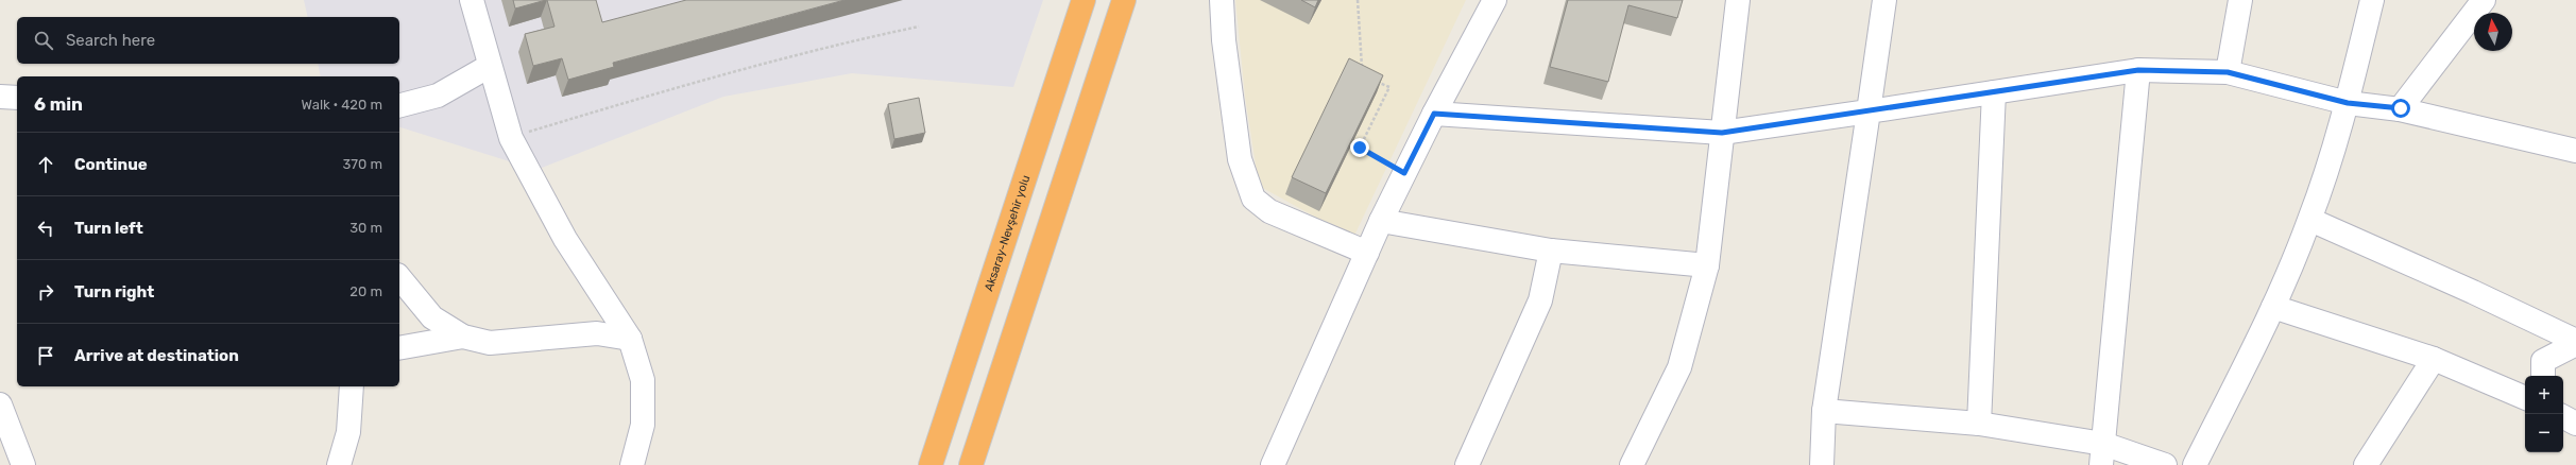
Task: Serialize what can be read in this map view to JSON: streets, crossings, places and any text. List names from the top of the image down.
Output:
{
  "streets": {
    "highway": ["Aksaray-Nevşehir yolu"]
  },
  "north": "top",
  "page": {
    "search": "Search here",
    "heading": ["6 min", "Walk · 420 m"],
    "list": [
      ["Continue", "370 m"],
      ["Turn left", "30 m"],
      ["Turn right", "20 m"],
      "Arrive at destination"
    ],
    "map_buttons": ["+", "−"]
  }
}
